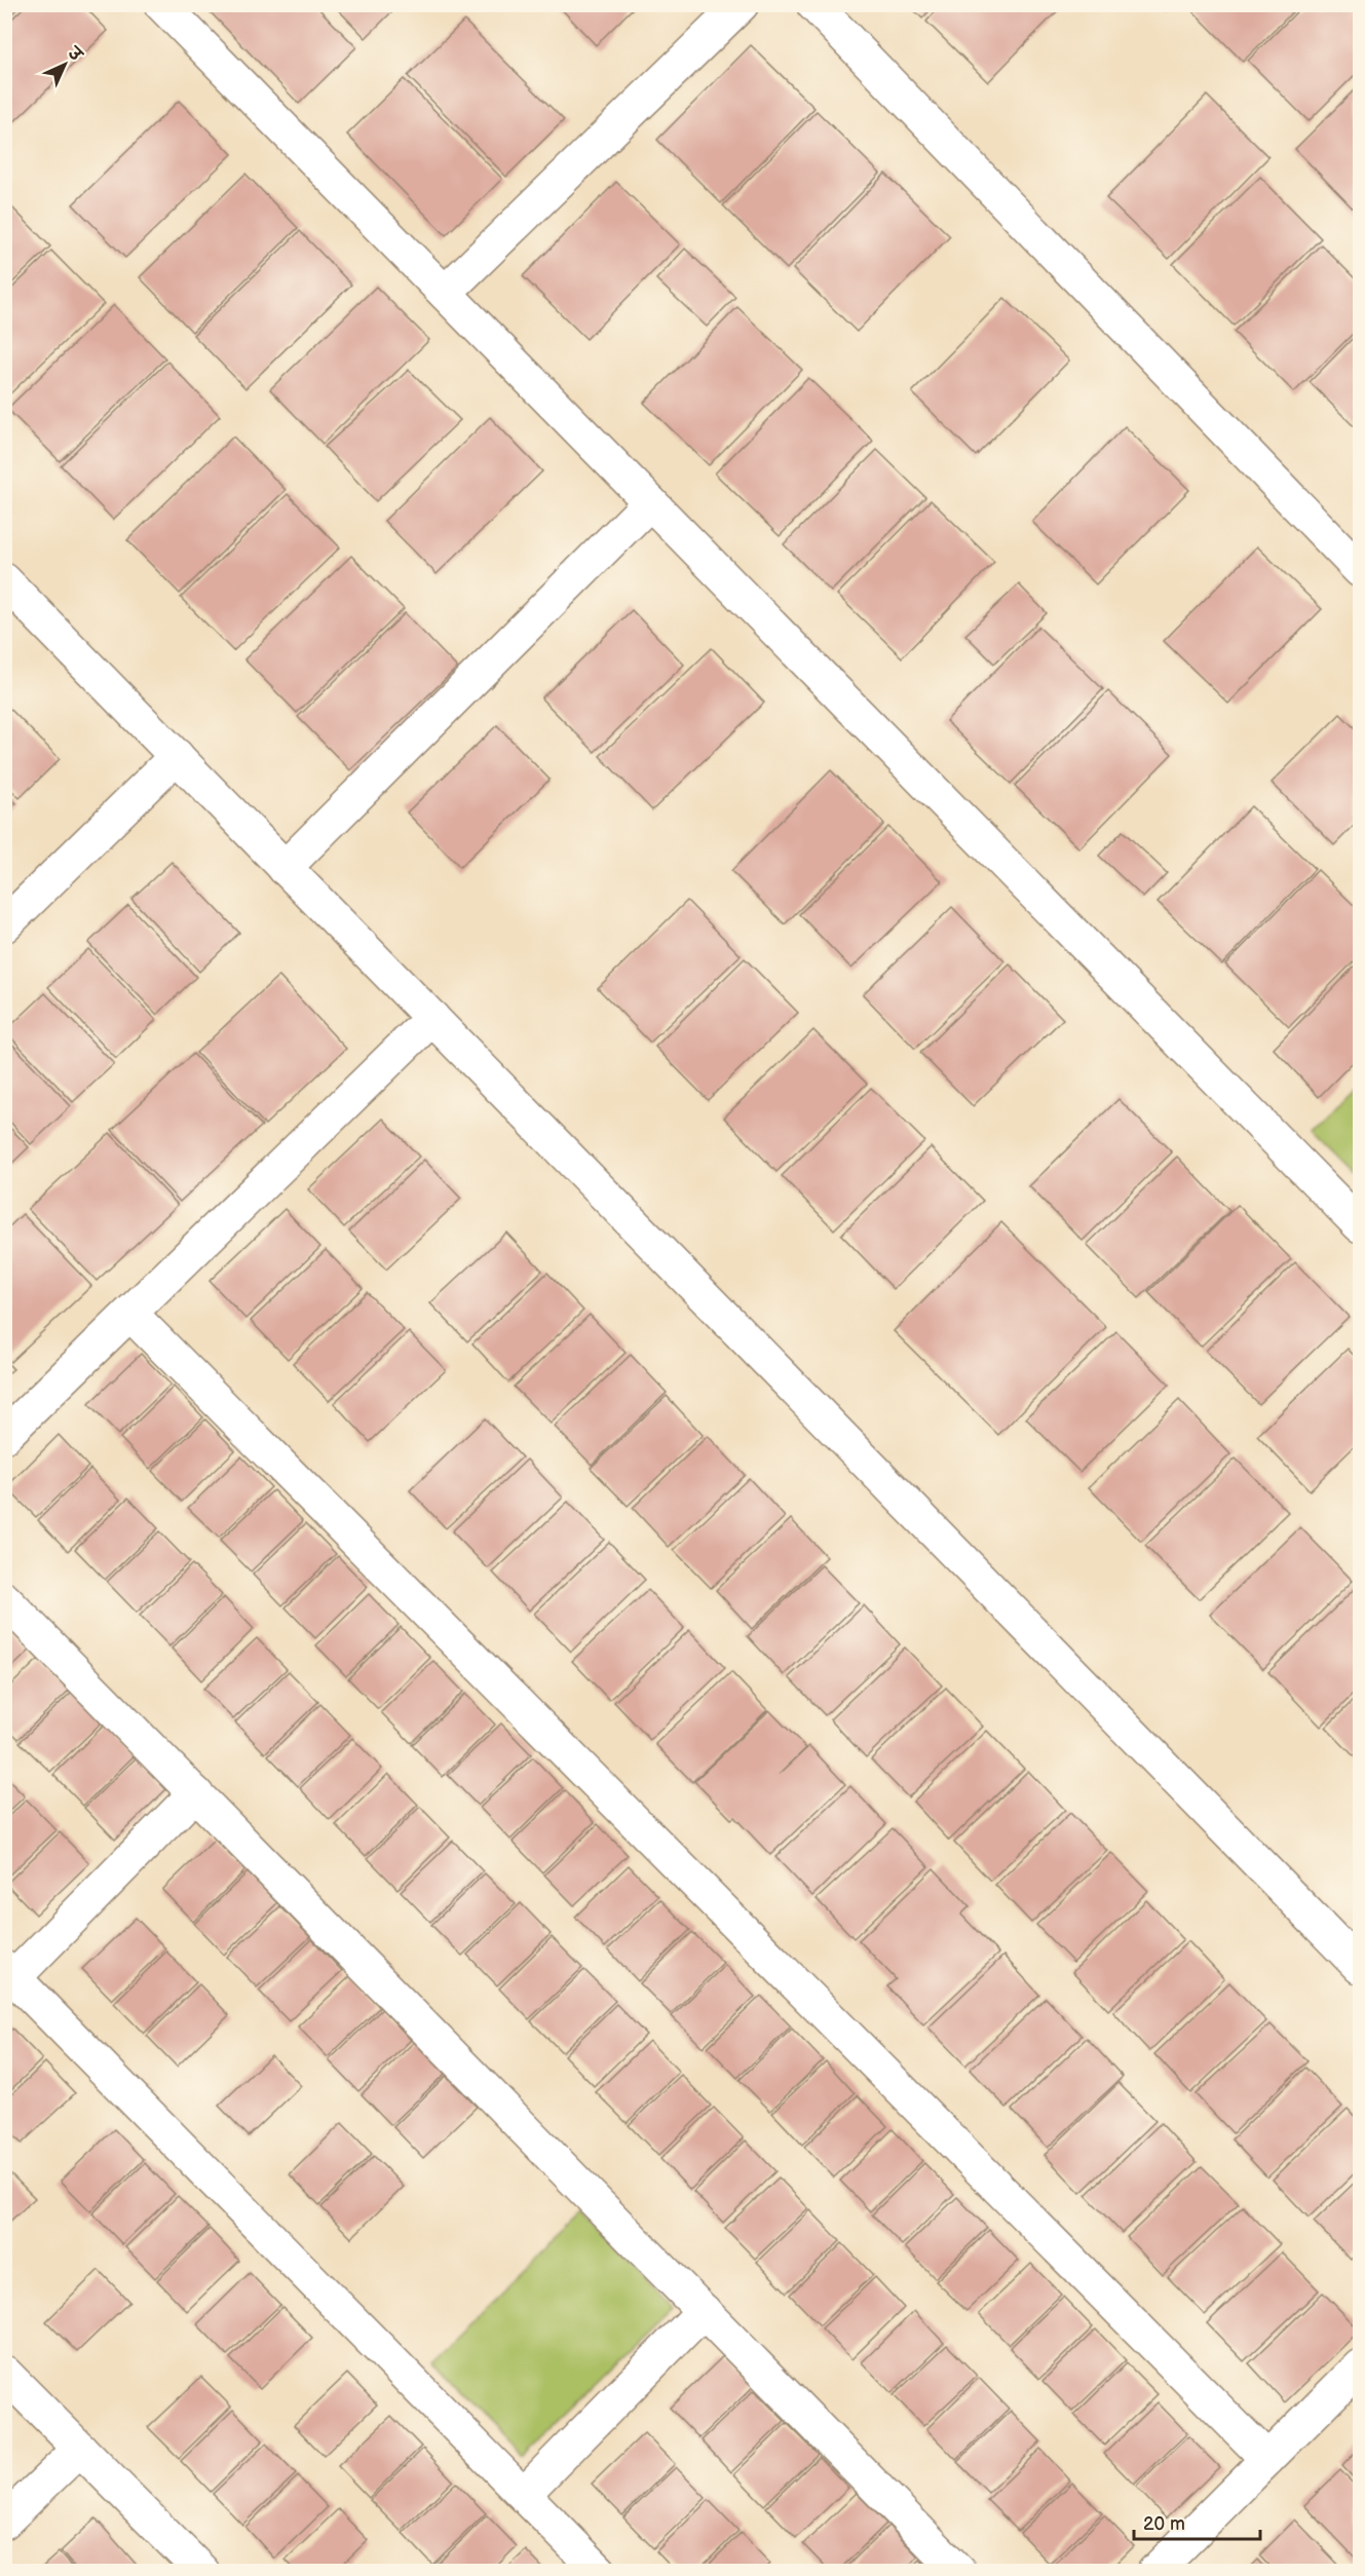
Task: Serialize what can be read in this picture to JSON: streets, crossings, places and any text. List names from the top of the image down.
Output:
{
  "scale_bar": "20 m",
  "north": "top right"
}
